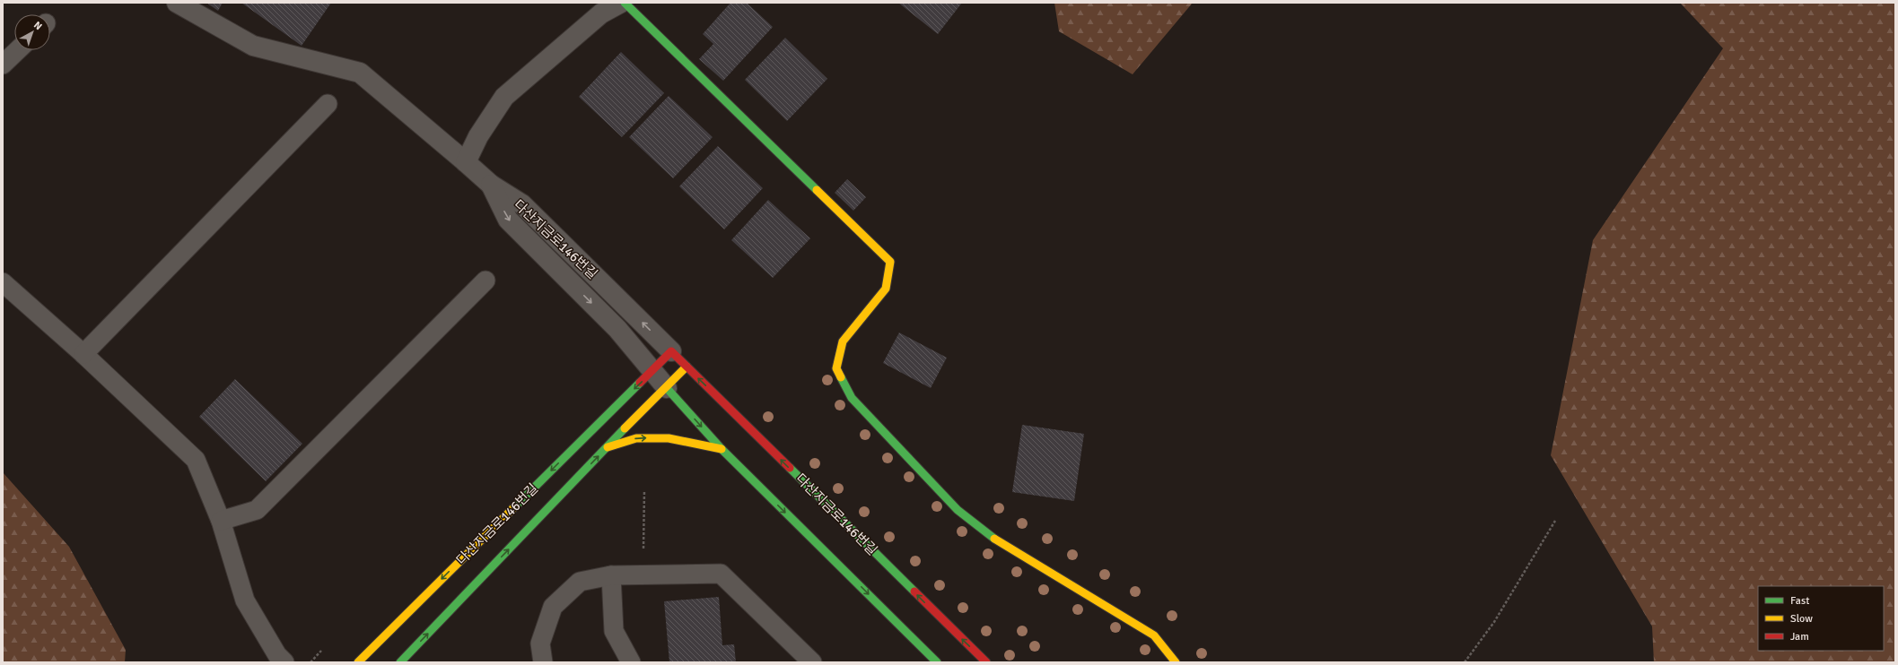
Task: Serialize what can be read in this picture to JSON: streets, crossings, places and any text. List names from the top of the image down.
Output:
{
  "streets": {
    "street": ["다산지금로146번길"]
  },
  "legend": ["Fast", "Slow", "Jam"],
  "north": "top right"
}
